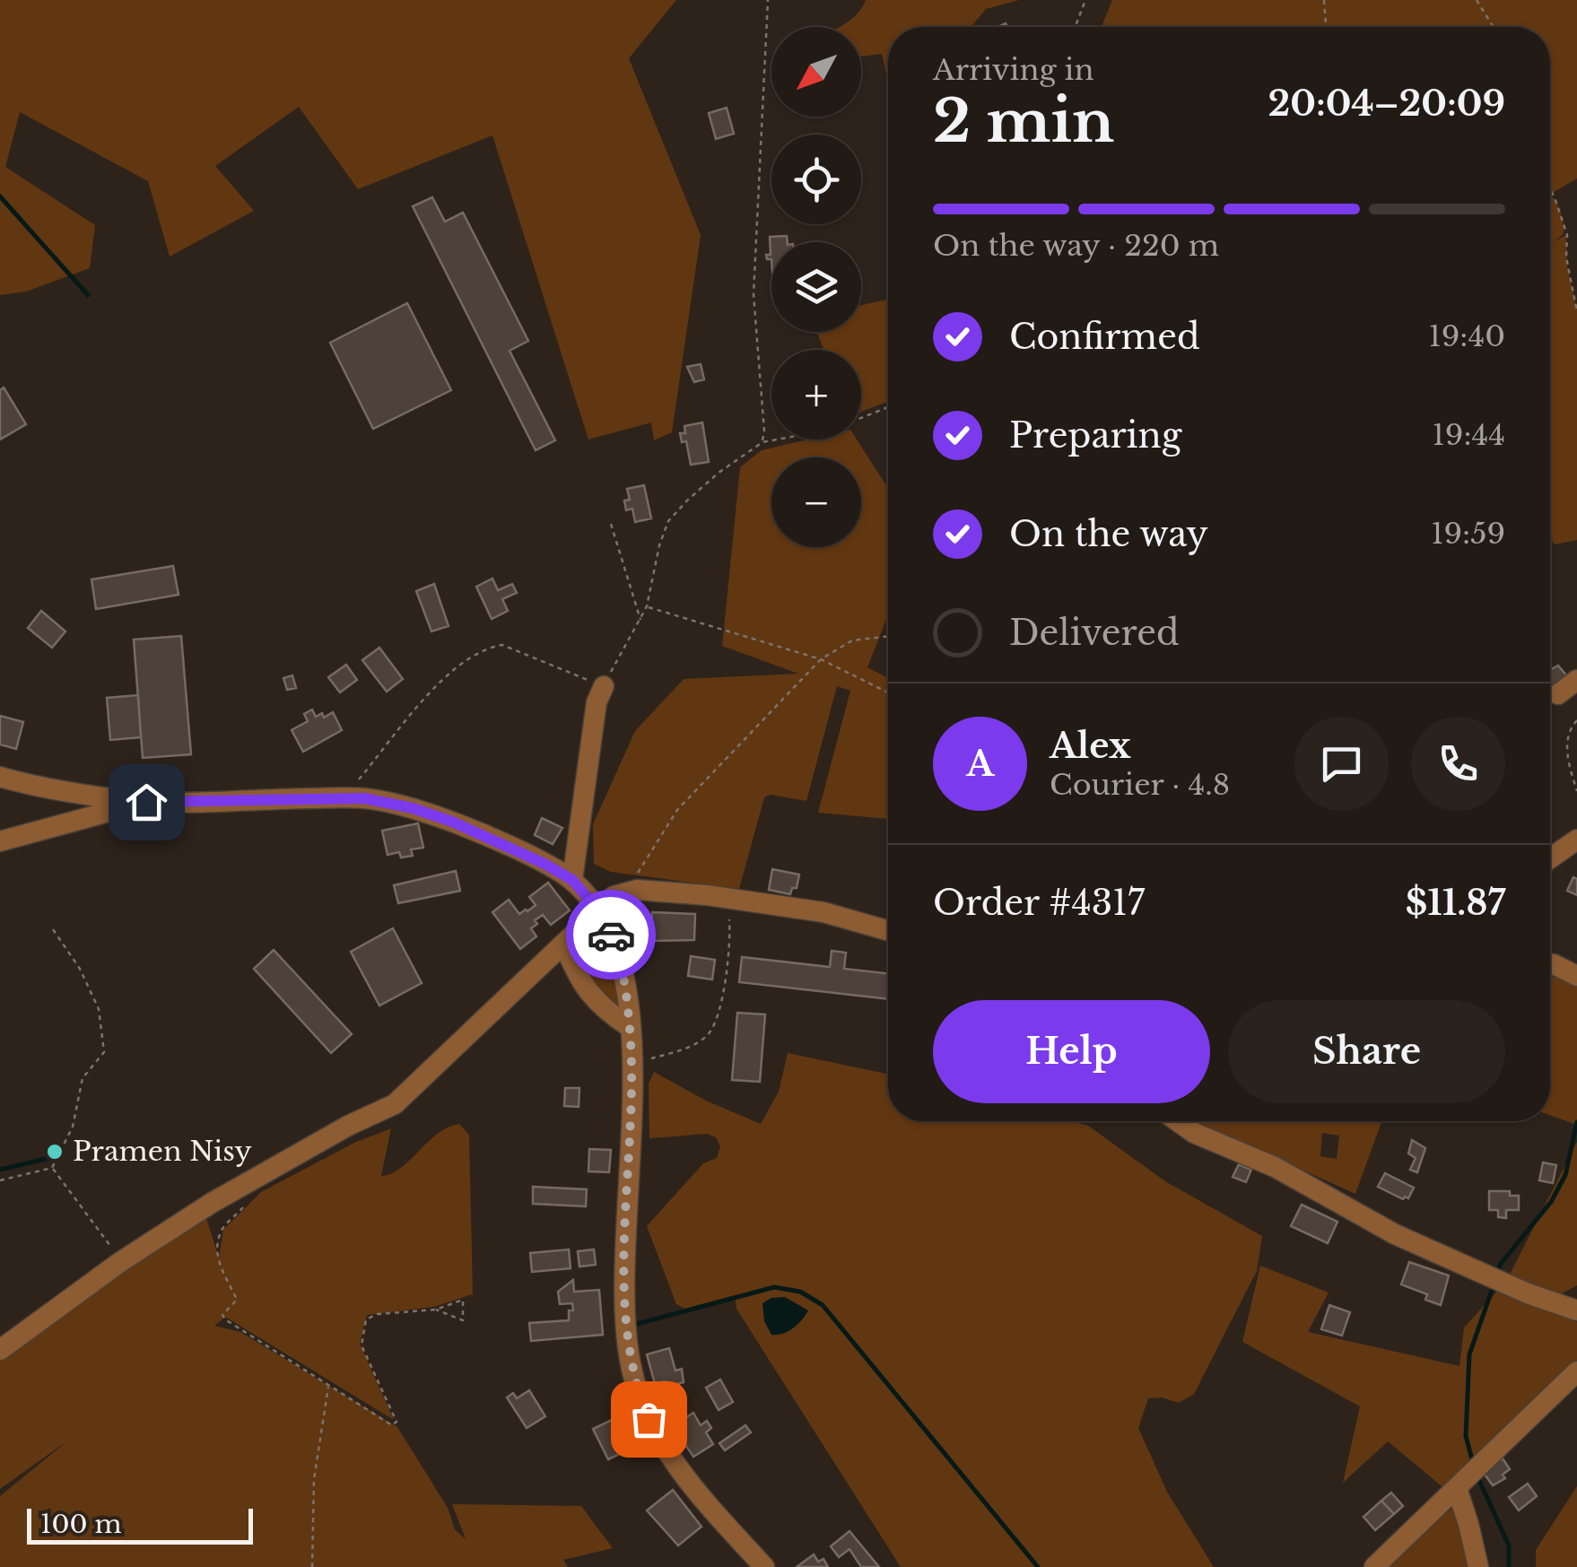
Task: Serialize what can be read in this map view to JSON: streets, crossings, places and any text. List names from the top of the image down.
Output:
{
  "places": ["Pramen Nisy"],
  "scale_bar": "100 m",
  "north": "bottom left",
  "page": {
    "map_buttons": ["+", "−"],
    "heading": ["2 min", "Arriving in", "20:04–20:09"],
    "panel": [
      "Alex",
      "Courier · 4.8",
      "Order #4317",
      "$11.87"
    ],
    "bar": "On the way · 220 m",
    "list": [
      ["Confirmed", "19:40"],
      ["Preparing", "19:44"],
      ["On the way", "19:59"],
      "Delivered"
    ],
    "round": "A",
    "buttons": ["Help", "Share"],
    "scale": "100 m"
  }
}
